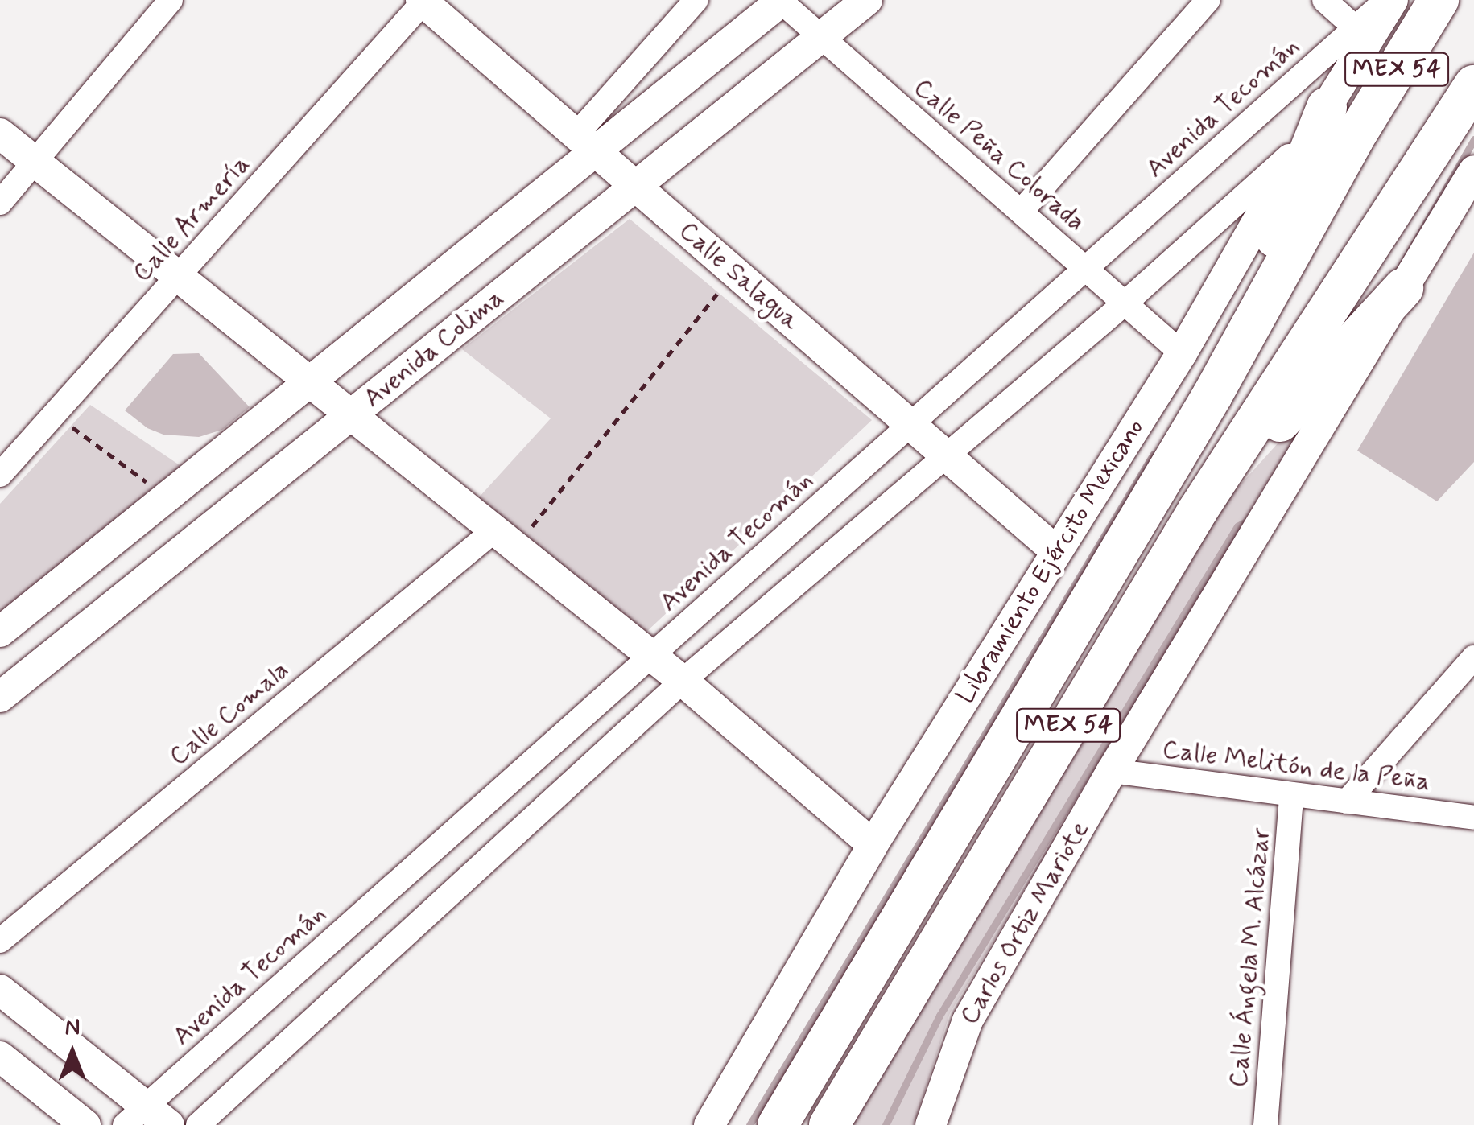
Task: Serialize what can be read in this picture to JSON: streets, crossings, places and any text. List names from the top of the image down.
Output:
{
  "streets": {
    "highway": ["MEX 54", "Libramiento Ejército Mexicano"],
    "street": [
      "Avenida Tecomán",
      "Calle Peña Colorada",
      "Calle Armería",
      "Calle Salagua",
      "Avenida Colima",
      "Calle Comala",
      "Calle Melitón de la Peña",
      "Carlos Ortiz Mariote",
      "Calle Ángela M. Alcázar"
    ]
  },
  "crossings": [
    ["Avenida Tecomán", "Calle Peña Colorada"],
    ["Avenida Tecomán", "Calle Salagua"],
    ["Calle Peña Colorada", "Avenida Colima"],
    ["Calle Peña Colorada", "Libramiento Ejército Mexicano"],
    ["Calle Armería", "Calle Salagua"],
    ["Calle Salagua", "Avenida Colima"],
    ["Calle Salagua", "Libramiento Ejército Mexicano"],
    ["Calle Melitón de la Peña", "Carlos Ortiz Mariote"],
    ["Calle Melitón de la Peña", "Calle Ángela M. Alcázar"]
  ],
  "north": "top"
}
